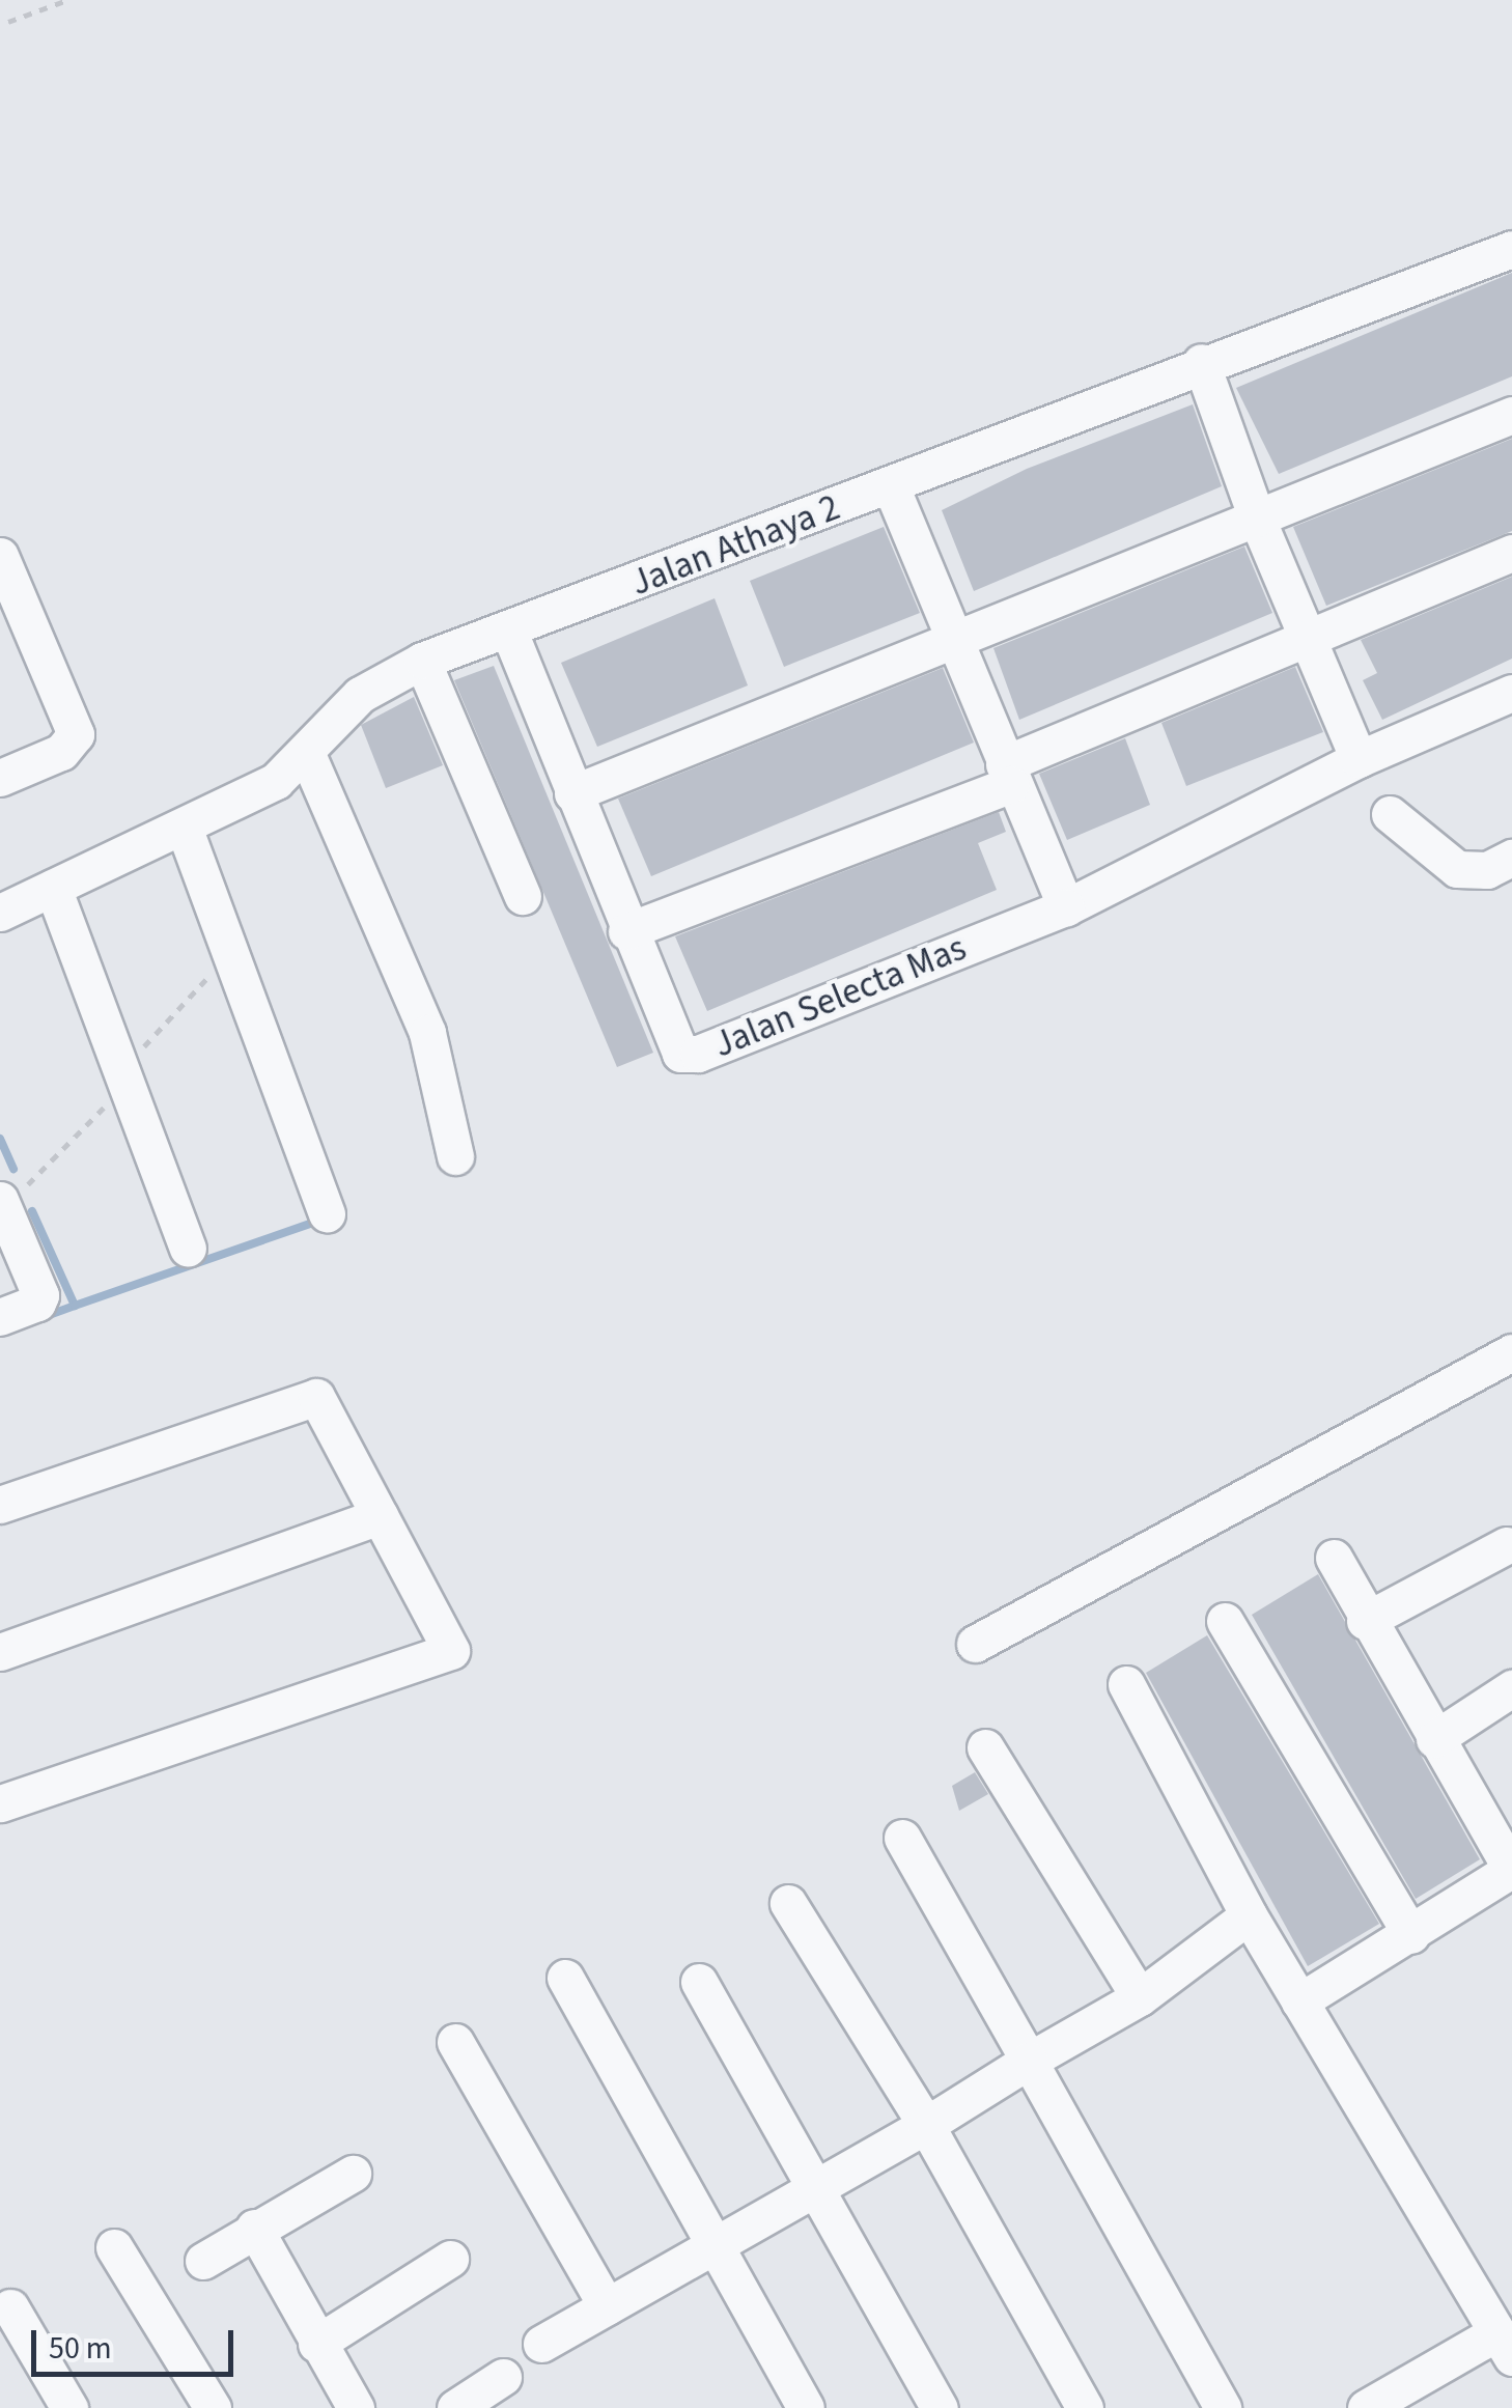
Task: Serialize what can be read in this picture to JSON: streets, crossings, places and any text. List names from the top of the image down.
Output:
{
  "streets": {
    "street": ["Jalan Athaya 2", "Jalan Selecta Mas"]
  },
  "crossings": [
    ["Jalan Athaya 2", "Jalan Selecta Mas"]
  ],
  "scale_bar": "50 m"
}
